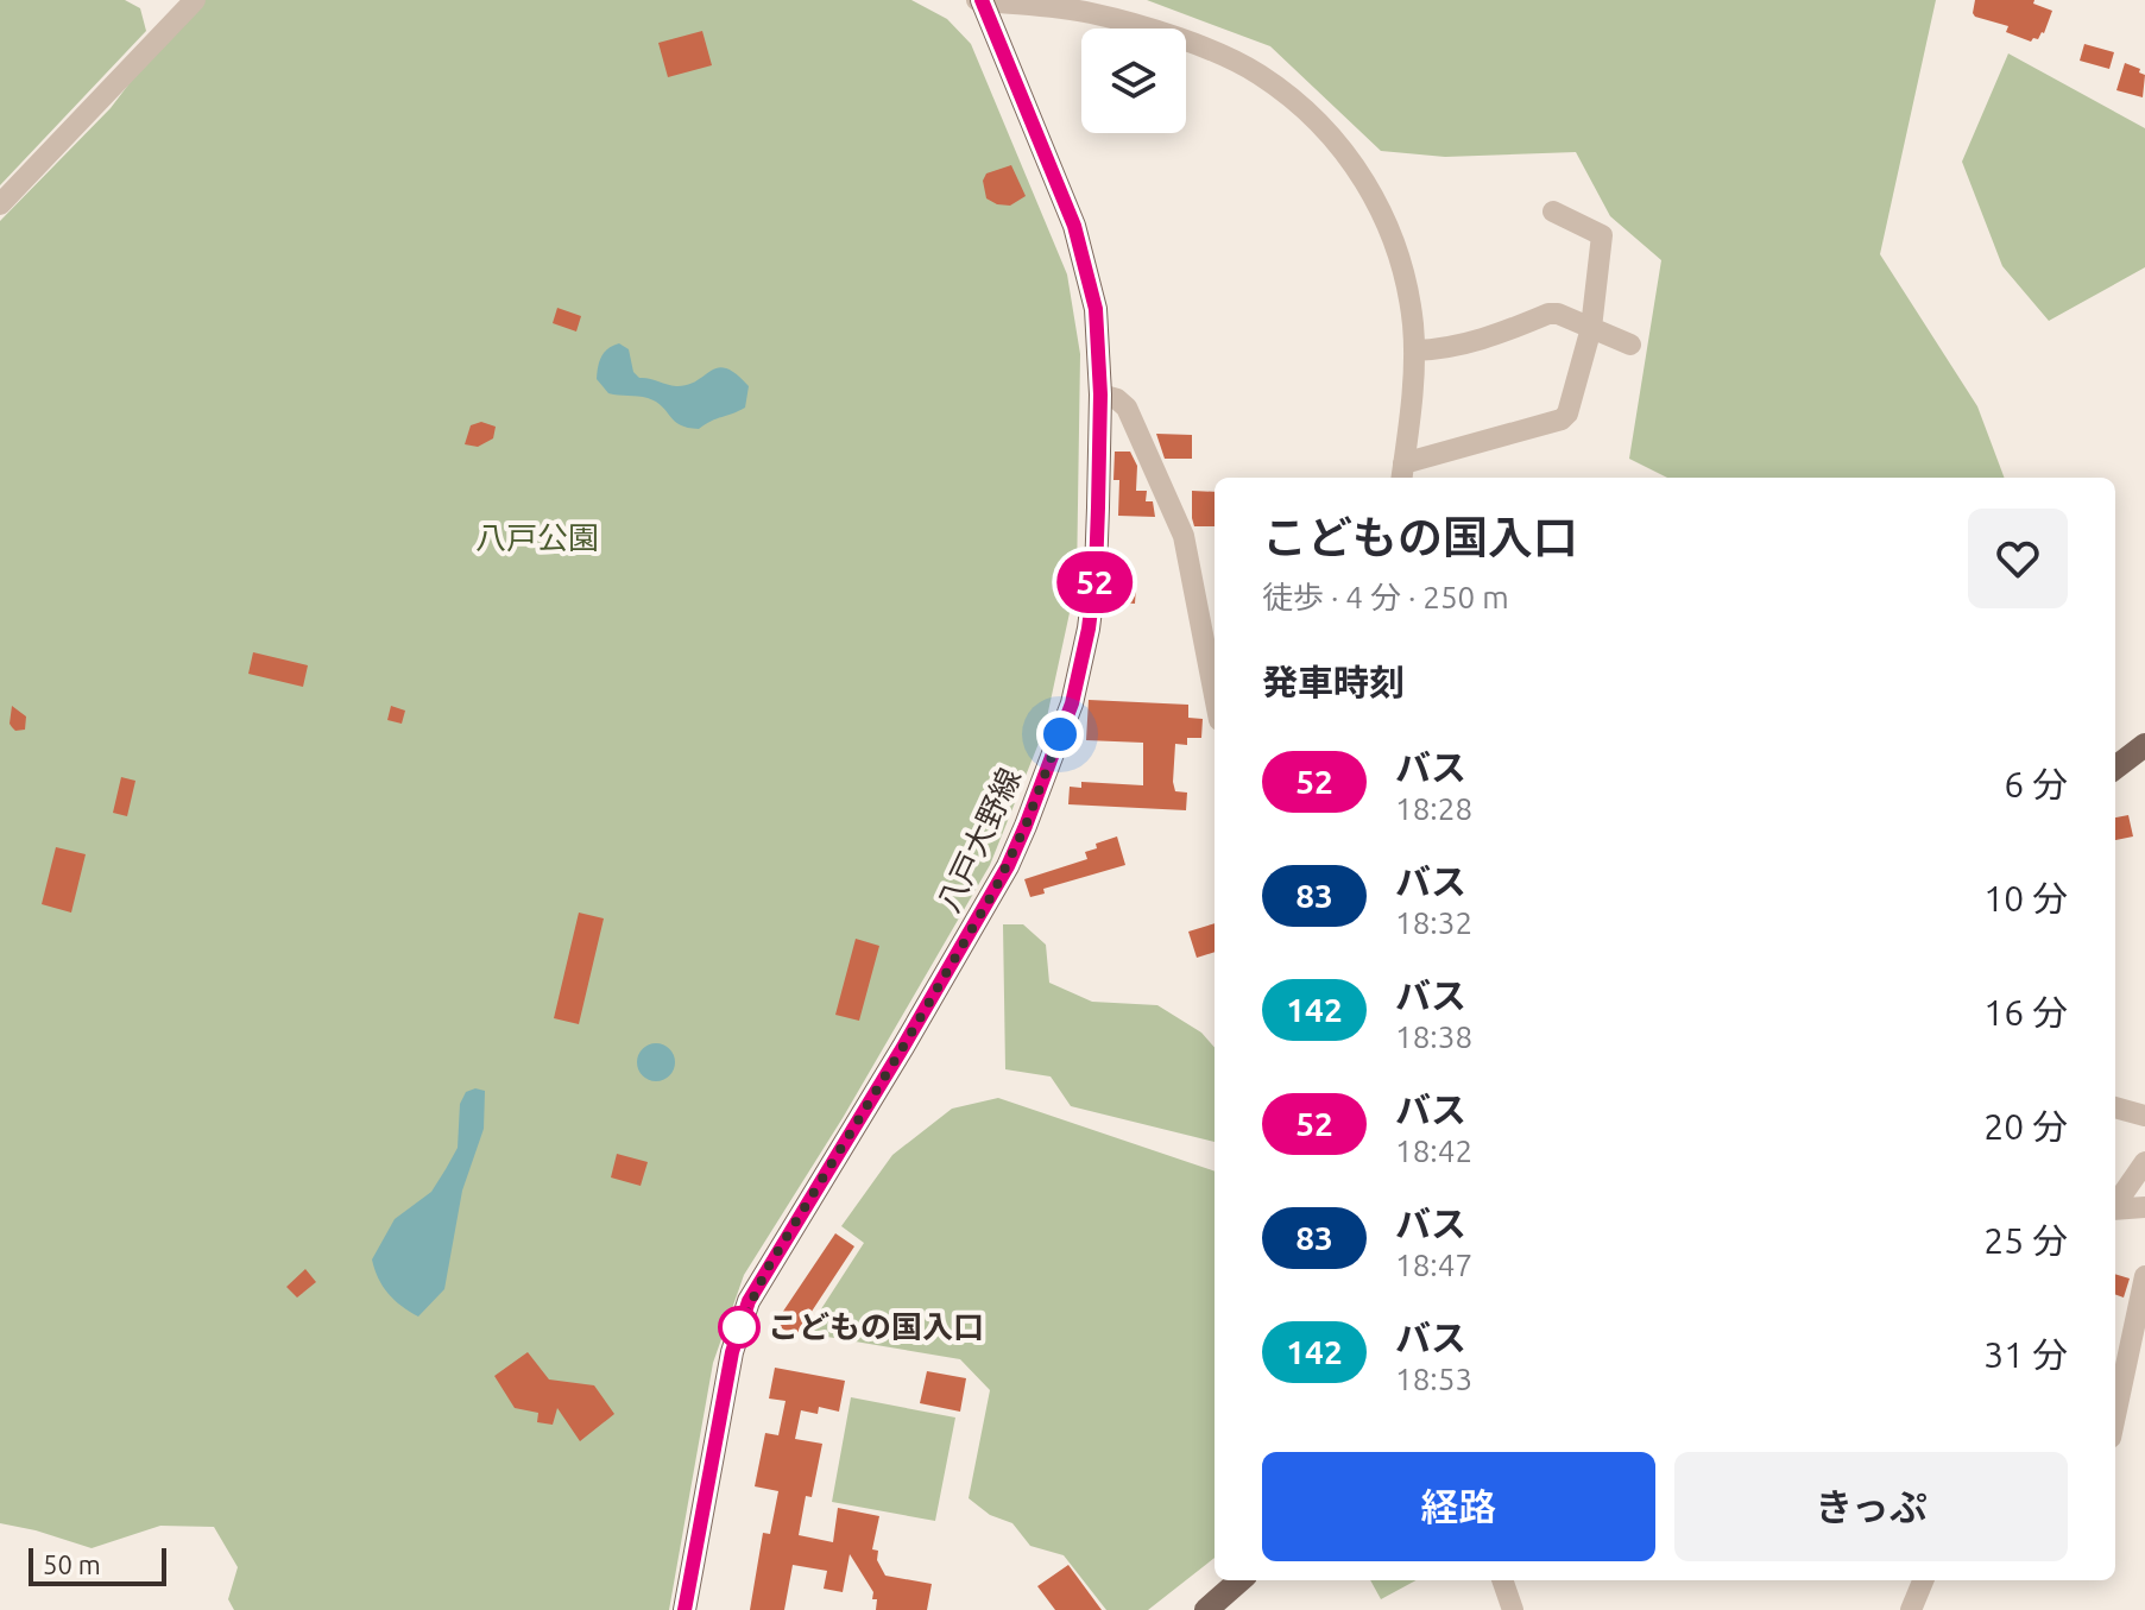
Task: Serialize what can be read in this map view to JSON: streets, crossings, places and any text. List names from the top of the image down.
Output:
{
  "streets": {
    "main road": ["八戸大野線"]
  },
  "parks": ["八戸公園"],
  "places": ["こどもの国入口"],
  "lines": ["bus line 52"],
  "scale_bar": "50 m",
  "page": {
    "on_map": "52",
    "heading": [
      ["こどもの国入口", "徒歩 · 4 分 · 250 m"],
      "発車時刻"
    ],
    "list": [
      {
        "mark": "52",
        "name": "バス",
        "note": "18:28",
        "value": "6 分"
      },
      {
        "mark": "83",
        "name": "バス",
        "note": "18:32",
        "value": "10 分"
      },
      {
        "mark": "142",
        "name": "バス",
        "note": "18:38",
        "value": "16 分"
      },
      {
        "mark": "52",
        "name": "バス",
        "note": "18:42",
        "value": "20 分"
      },
      {
        "mark": "83",
        "name": "バス",
        "note": "18:47",
        "value": "25 分"
      },
      {
        "mark": "142",
        "name": "バス",
        "note": "18:53",
        "value": "31 分"
      }
    ],
    "buttons": ["経路", "きっぷ"],
    "scale": "50 m"
  }
}
